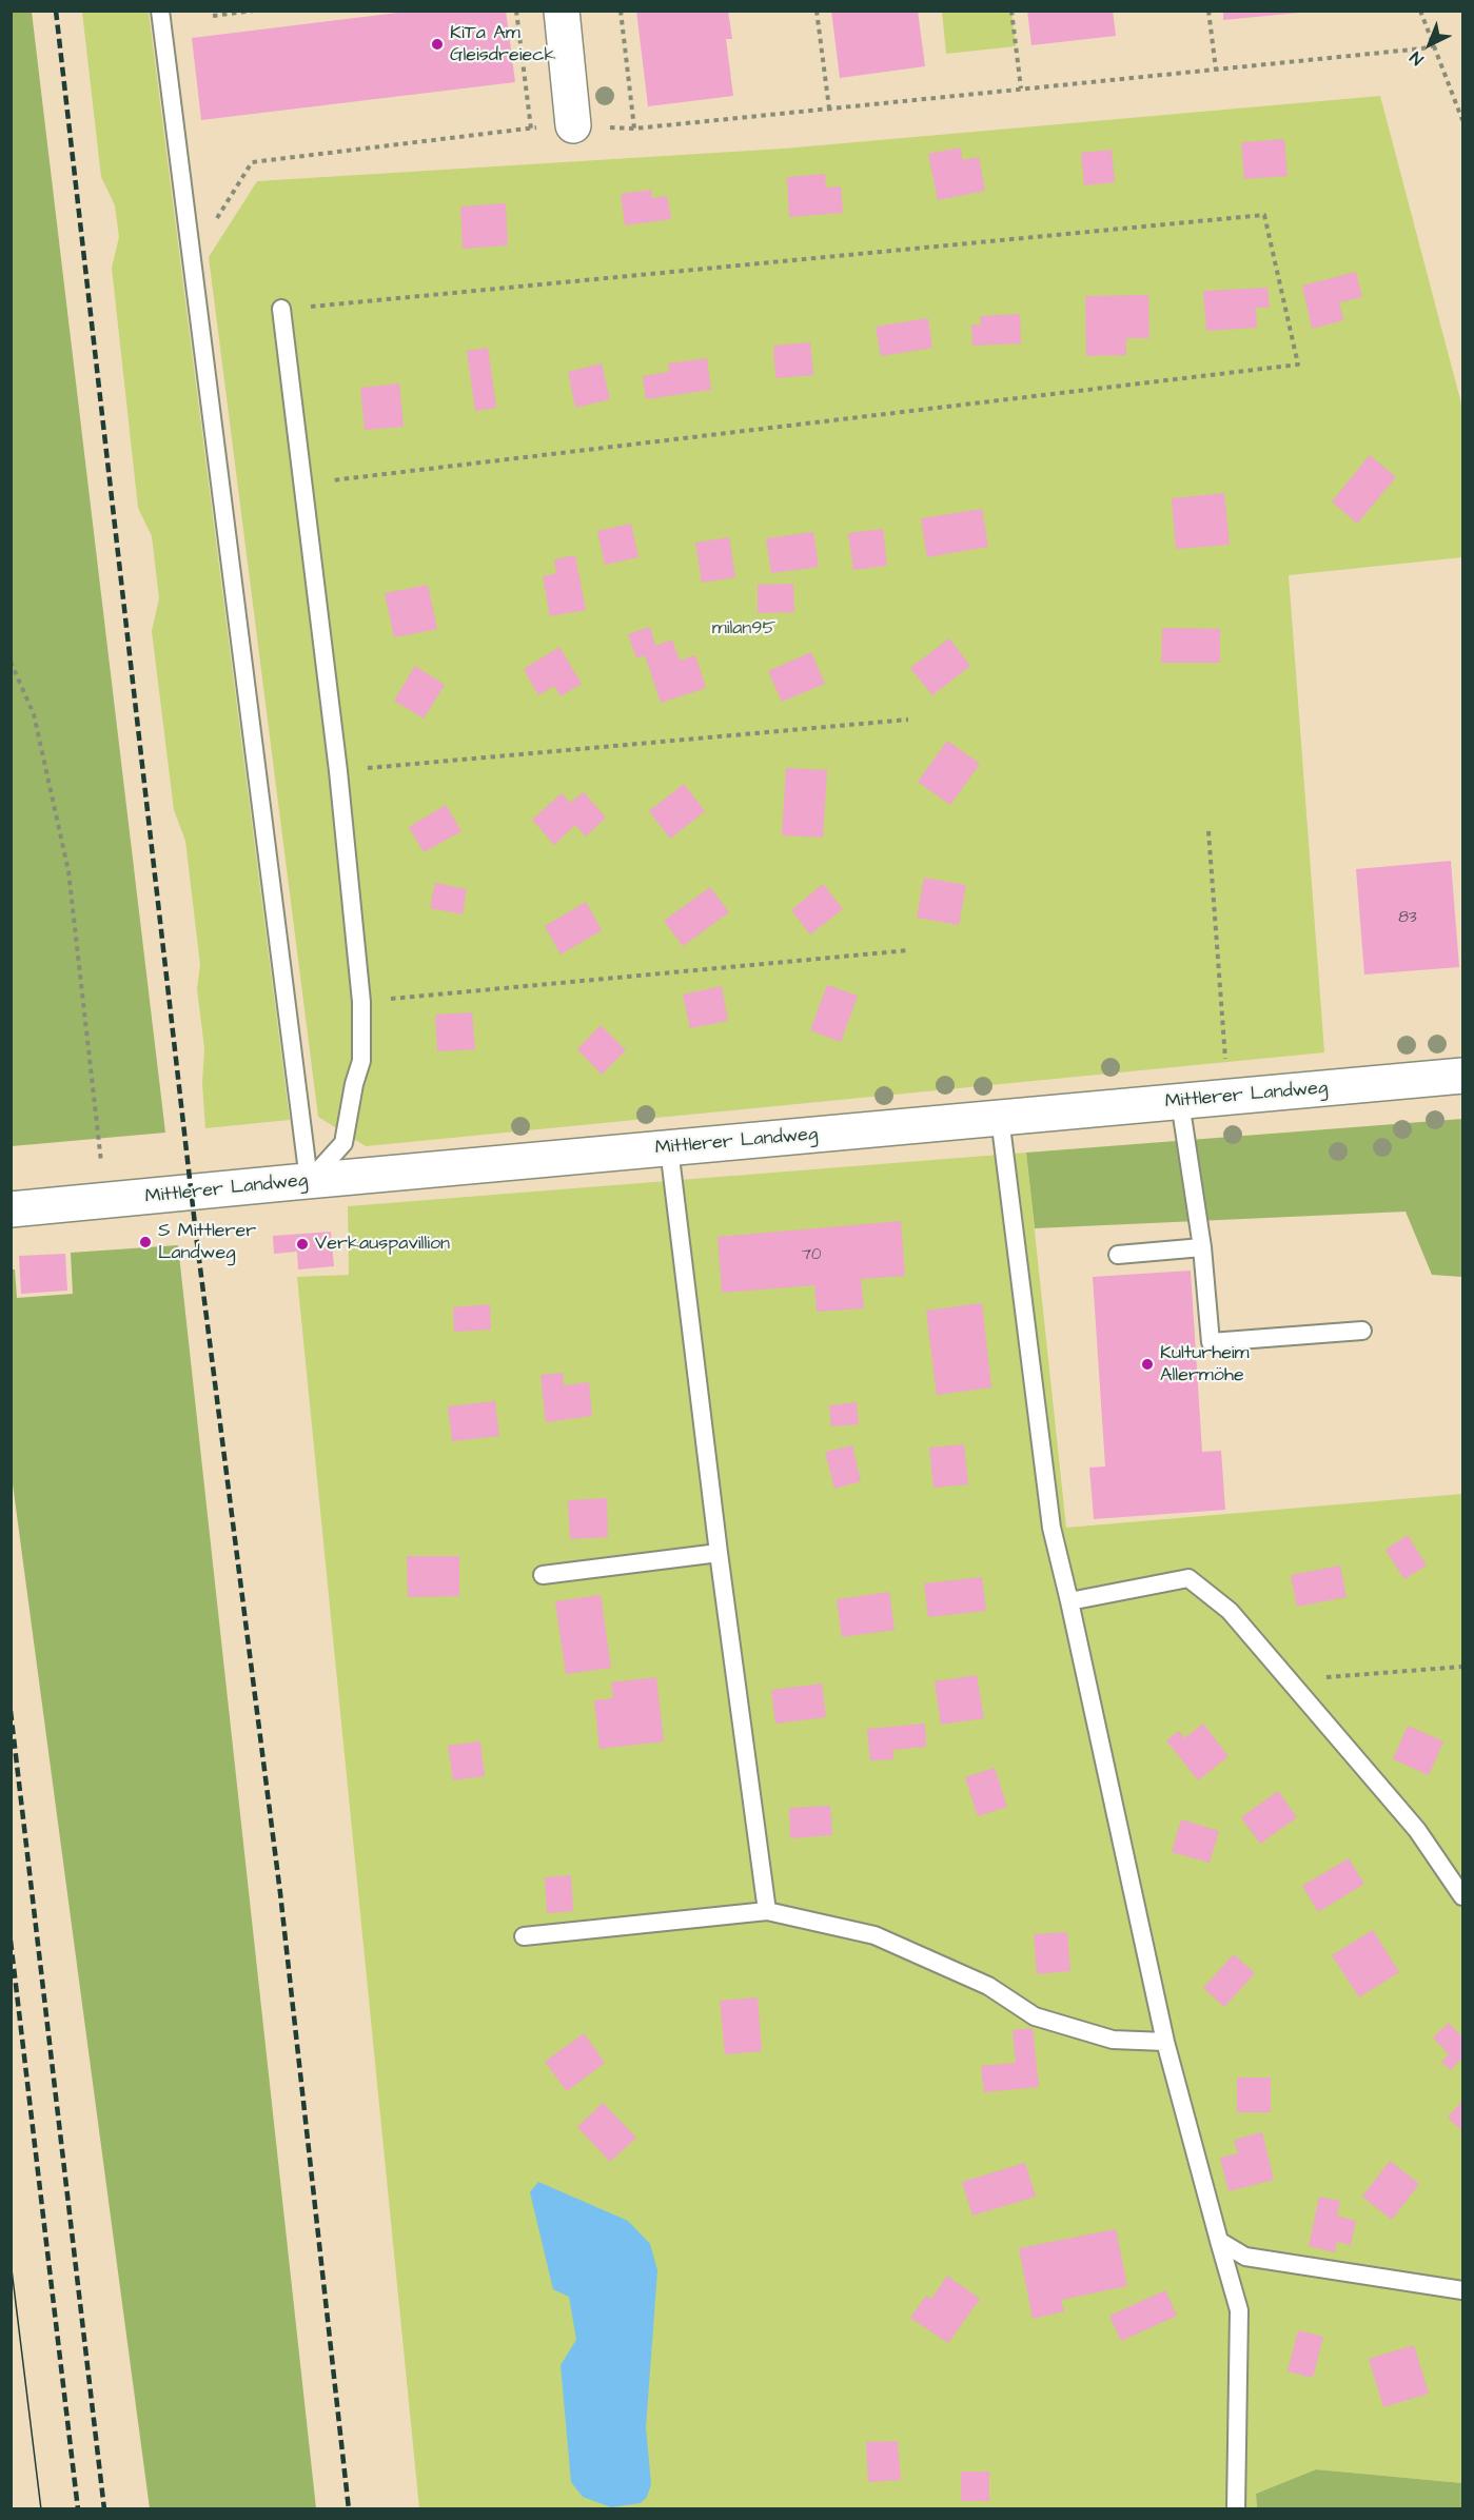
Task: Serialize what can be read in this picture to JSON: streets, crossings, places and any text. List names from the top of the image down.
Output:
{
  "streets": {
    "street": ["Mittlerer Landweg"]
  },
  "parks": ["milan95"],
  "places": [
    "KiTa Am Gleisdreieck",
    "S Mittlerer Landweg",
    "Verkauspavillion",
    "Kulturheim Allermöhe"
  ],
  "house_numbers": ["83", "70"],
  "north": "bottom left"
}
